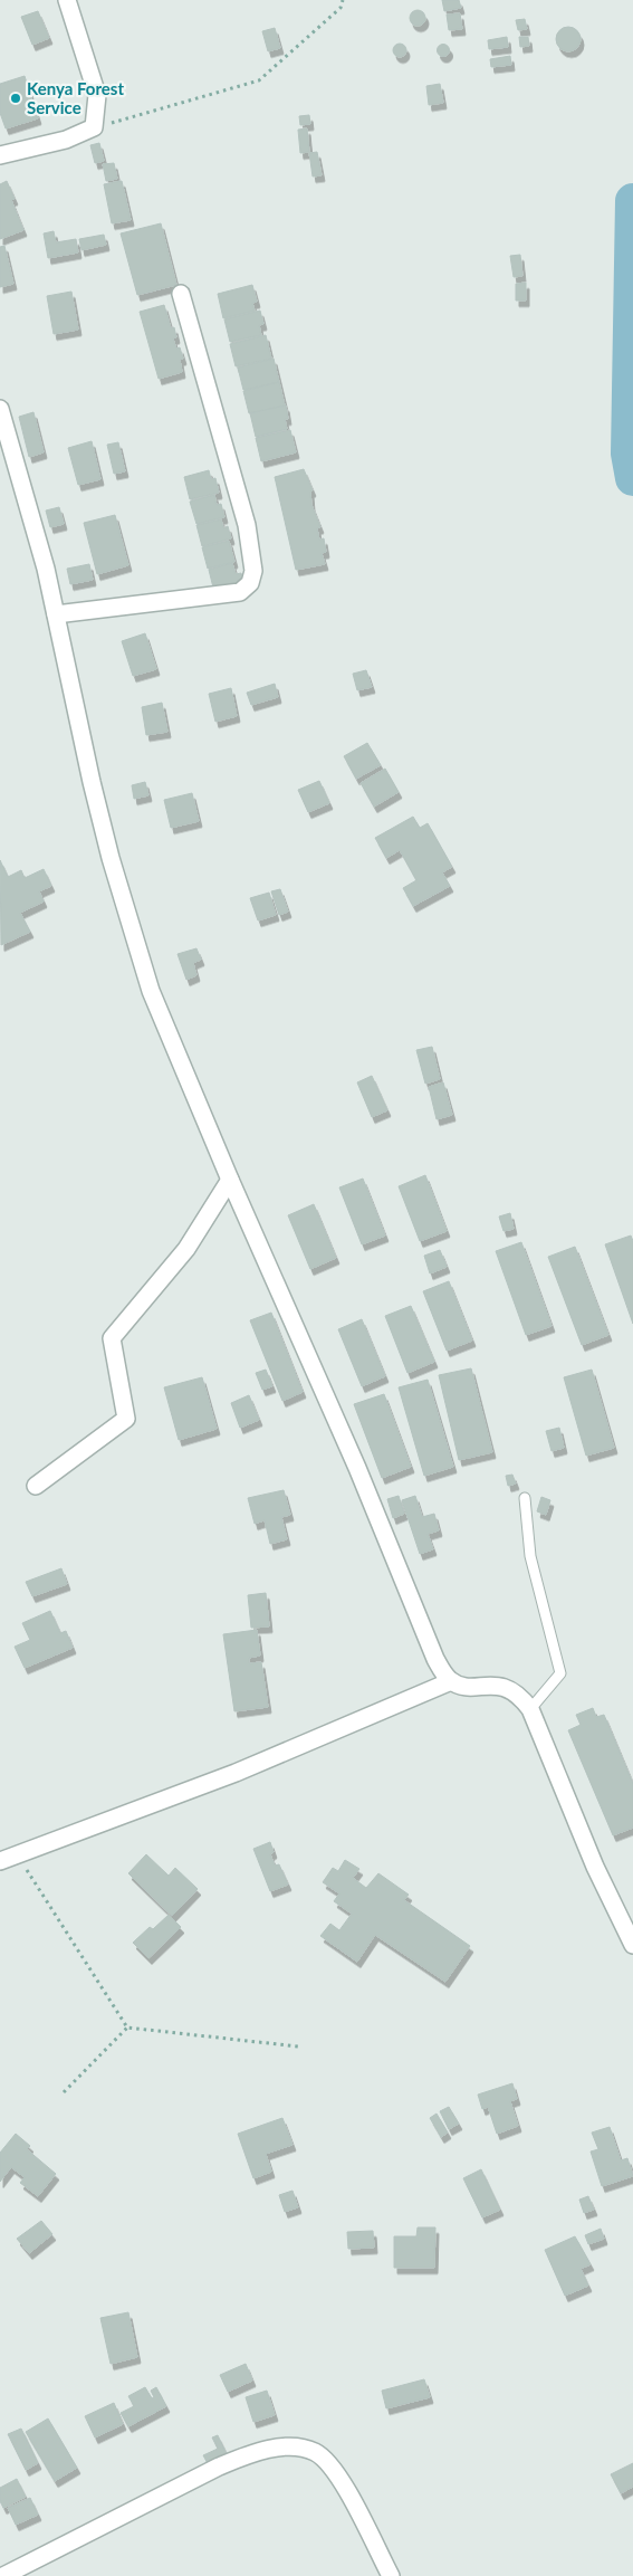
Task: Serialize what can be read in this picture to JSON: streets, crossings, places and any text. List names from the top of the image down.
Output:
{
  "places": ["Kenya Forest Service"]
}
